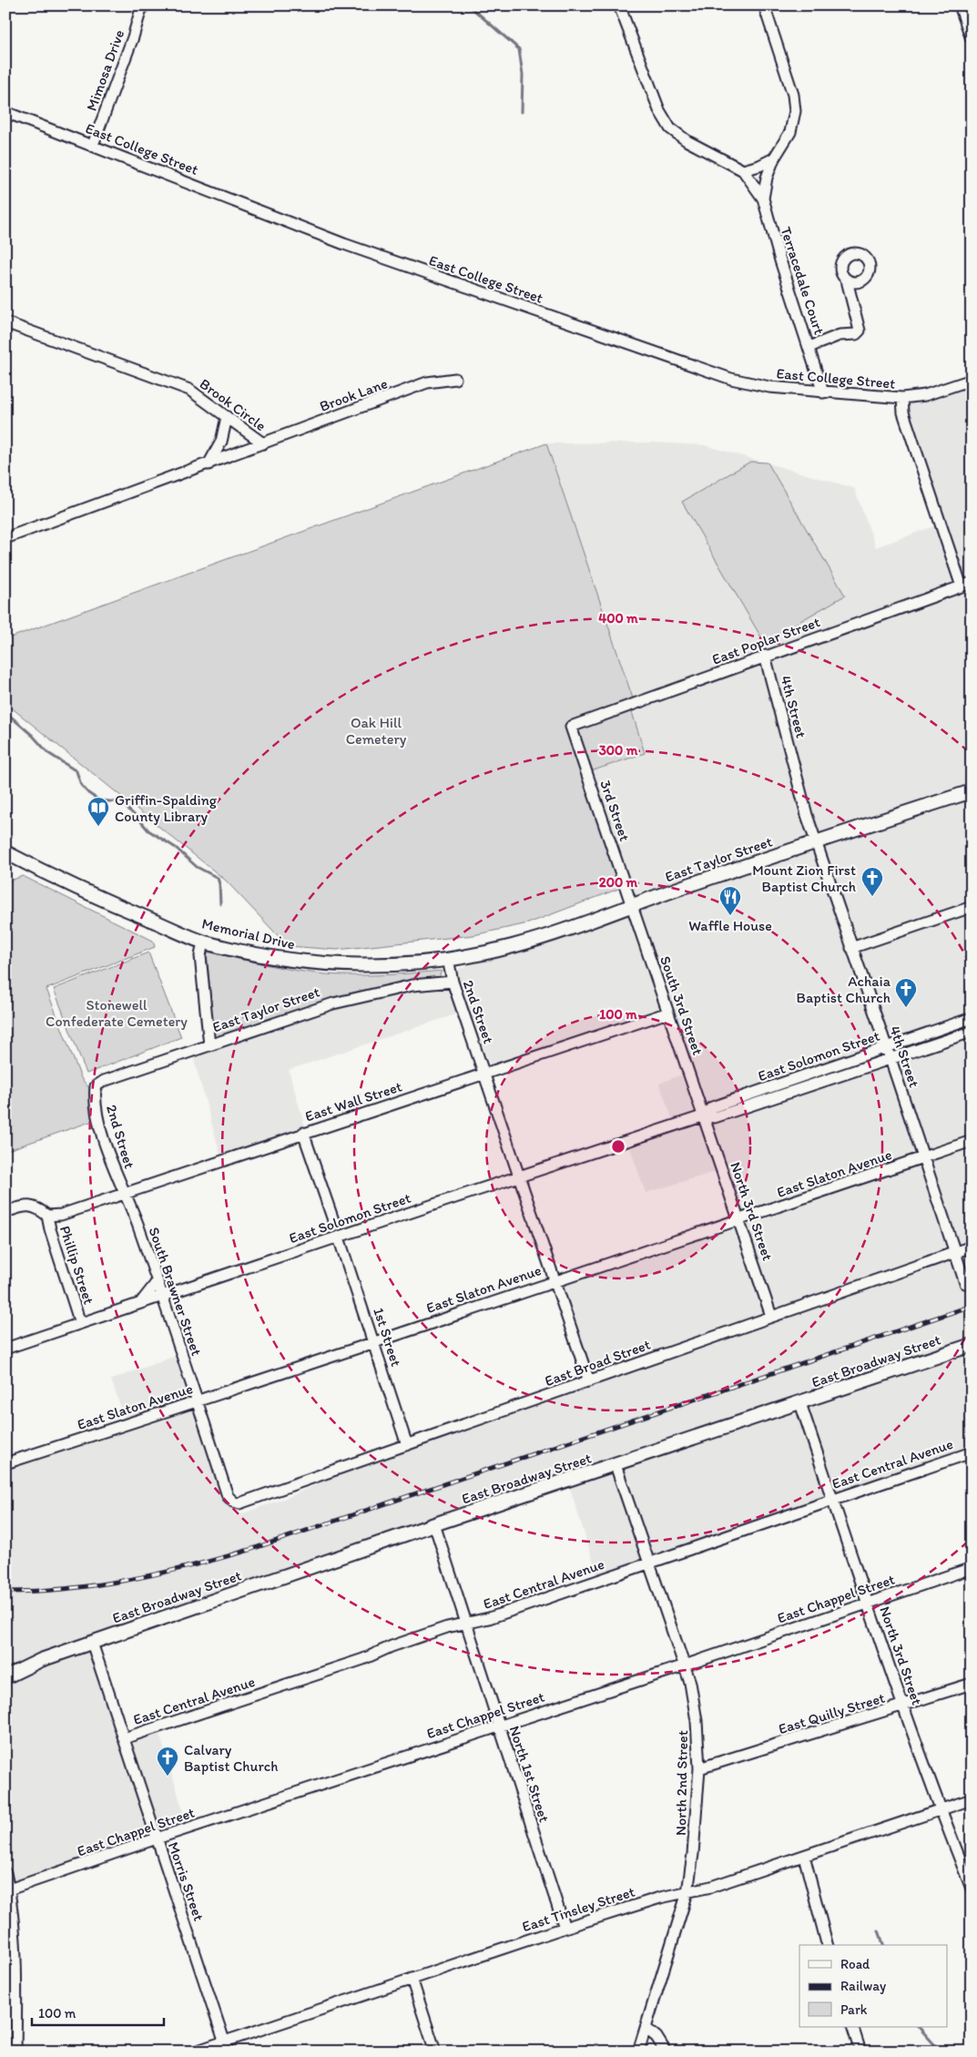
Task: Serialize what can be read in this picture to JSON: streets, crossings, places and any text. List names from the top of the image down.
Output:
{
  "streets": {
    "main road": ["East Taylor Street", "Memorial Drive", "East Broadway Street"],
    "street": [
      "Mimosa Drive",
      "East College Street",
      "Terracedale Court",
      "Brook Lane",
      "Brook Circle",
      "East Poplar Street",
      "4th Street",
      "3rd Street",
      "South 3rd Street",
      "2nd Street",
      "East Solomon Street",
      "East Wall Street",
      "East Slaton Avenue",
      "North 3rd Street",
      "Phillip Street",
      "South Brawner Street",
      "1st Street",
      "East Broad Street",
      "East Central Avenue",
      "East Chappel Street",
      "East Quilly Street",
      "North 1st Street",
      "North 2nd Street",
      "Morris Street",
      "East Tinsley Street"
    ]
  },
  "crossings": [
    ["Mimosa Drive", "East College Street"],
    ["East College Street", "Terracedale Court"],
    ["Brook Lane", "Brook Circle"],
    ["East Poplar Street", "4th Street"],
    ["East Poplar Street", "3rd Street"],
    ["4th Street", "East Taylor Street"],
    ["4th Street", "East Solomon Street"],
    ["4th Street", "East Slaton Avenue"],
    ["4th Street", "East Broad Street"],
    ["3rd Street", "East Taylor Street"],
    ["3rd Street", "South 3rd Street"],
    ["East Taylor Street", "Memorial Drive"],
    ["East Taylor Street", "South 3rd Street"],
    ["East Taylor Street", "2nd Street"],
    ["Memorial Drive", "2nd Street"],
    ["South 3rd Street", "East Solomon Street"],
    ["South 3rd Street", "East Wall Street"],
    ["South 3rd Street", "North 3rd Street"],
    ["2nd Street", "East Solomon Street"],
    ["2nd Street", "East Wall Street"],
    ["2nd Street", "South Brawner Street"],
    ["East Solomon Street", "North 3rd Street"],
    ["East Solomon Street", "Phillip Street"],
    ["East Solomon Street", "South Brawner Street"],
    ["East Solomon Street", "1st Street"],
    ["East Wall Street", "Phillip Street"],
    ["East Wall Street", "South Brawner Street"],
    ["East Slaton Avenue", "North 3rd Street"],
    ["East Slaton Avenue", "South Brawner Street"],
    ["East Slaton Avenue", "1st Street"],
    ["North 3rd Street", "East Broadway Street"],
    ["North 3rd Street", "East Broad Street"],
    ["North 3rd Street", "East Central Avenue"],
    ["North 3rd Street", "East Chappel Street"],
    ["North 3rd Street", "East Quilly Street"],
    ["North 3rd Street", "East Tinsley Street"],
    ["South Brawner Street", "East Broad Street"],
    ["1st Street", "East Broad Street"],
    ["East Broadway Street", "North 1st Street"],
    ["East Broadway Street", "North 2nd Street"],
    ["East Broadway Street", "Morris Street"],
    ["East Central Avenue", "North 1st Street"],
    ["East Central Avenue", "North 2nd Street"],
    ["East Central Avenue", "Morris Street"],
    ["East Chappel Street", "North 1st Street"],
    ["East Chappel Street", "North 2nd Street"],
    ["East Chappel Street", "Morris Street"],
    ["East Quilly Street", "North 2nd Street"],
    ["North 1st Street", "East Tinsley Street"],
    ["North 2nd Street", "East Tinsley Street"],
    ["Morris Street", "East Tinsley Street"]
  ],
  "parks": ["Oak Hill Cemetery", "Stonewell Confederate Cemetery"],
  "places": {
    "library": ["Griffin-Spalding County Library"],
    "church": ["Mount Zion First Baptist Church", "Achaia Baptist Church", "Calvary Baptist Church"],
    "restaurant": ["Waffle House"]
  },
  "legend": ["Road", "Railway", "Park"],
  "scale_bar": "100 m",
  "rings": [
    "400 m",
    "300 m",
    "200 m",
    "100 m"
  ]
}
